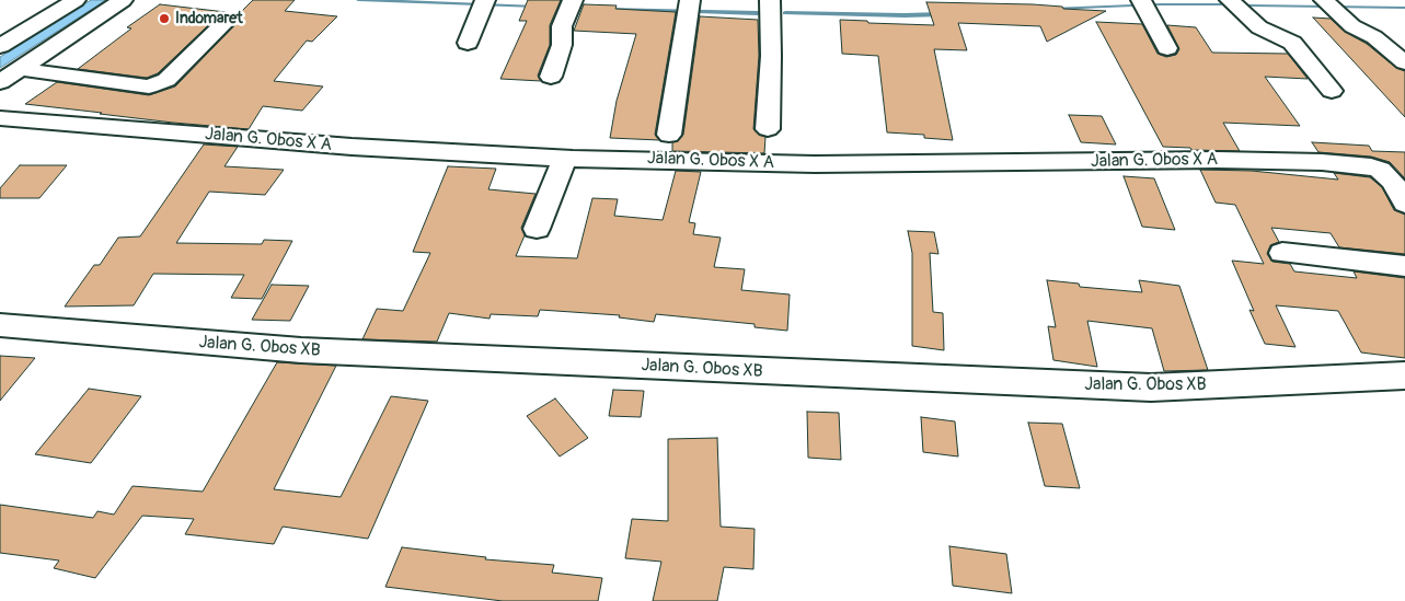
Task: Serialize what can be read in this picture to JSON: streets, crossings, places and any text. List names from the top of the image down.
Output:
{
  "streets": {
    "street": ["Jalan G. Obos X A", "Jalan G. Obos XB"]
  },
  "places": ["Indomaret"]
}
